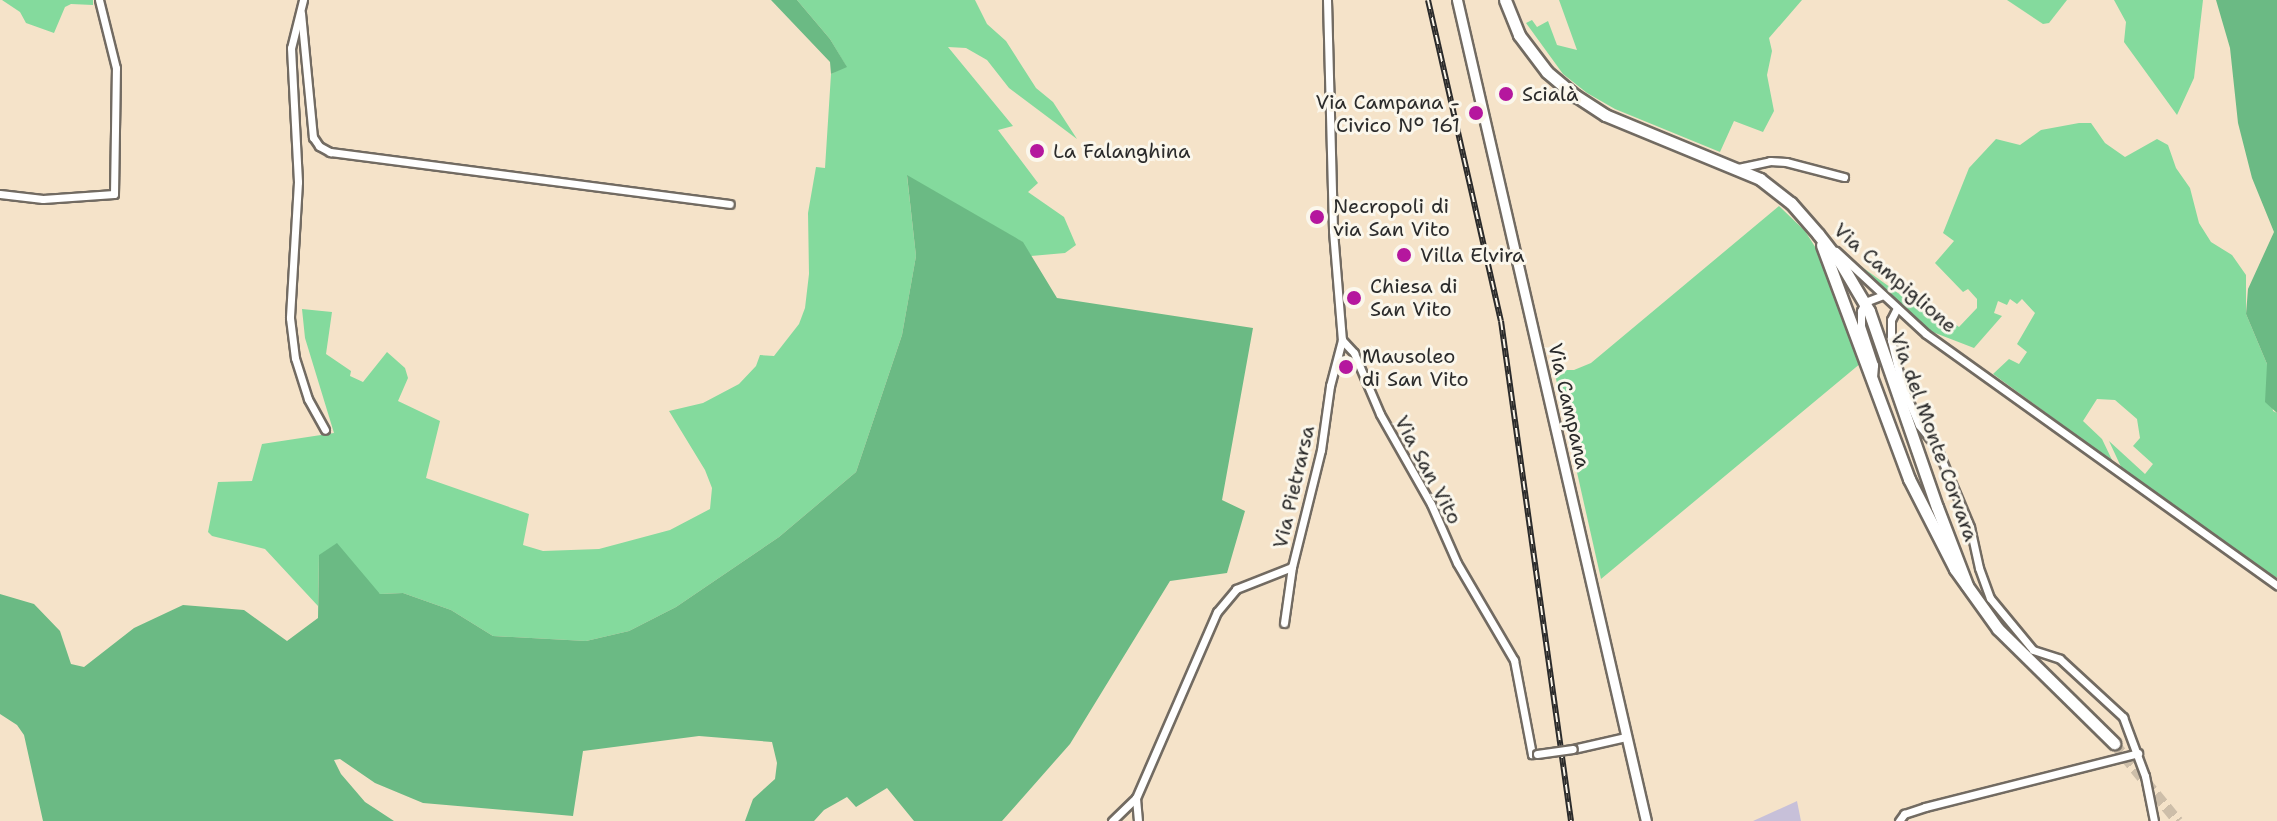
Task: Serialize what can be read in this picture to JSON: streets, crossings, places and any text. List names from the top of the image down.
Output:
{
  "streets": {
    "main road": ["Via Campiglione", "Via del Monte Corvara"],
    "street": ["Via Campana", "Via San Vito", "Via Pietrarsa"]
  },
  "crossings": [
    ["Via Campiglione", "Via del Monte Corvara"],
    ["Via Campana", "Via San Vito"],
    ["Via San Vito", "Via Pietrarsa"]
  ],
  "places": [
    "Scialà",
    "Via Campana - Civico N° 161",
    "La Falanghina",
    "Necropoli di via San Vito",
    "Villa Elvira",
    "Chiesa di San Vito",
    "Mausoleo di San Vito"
  ]
}
